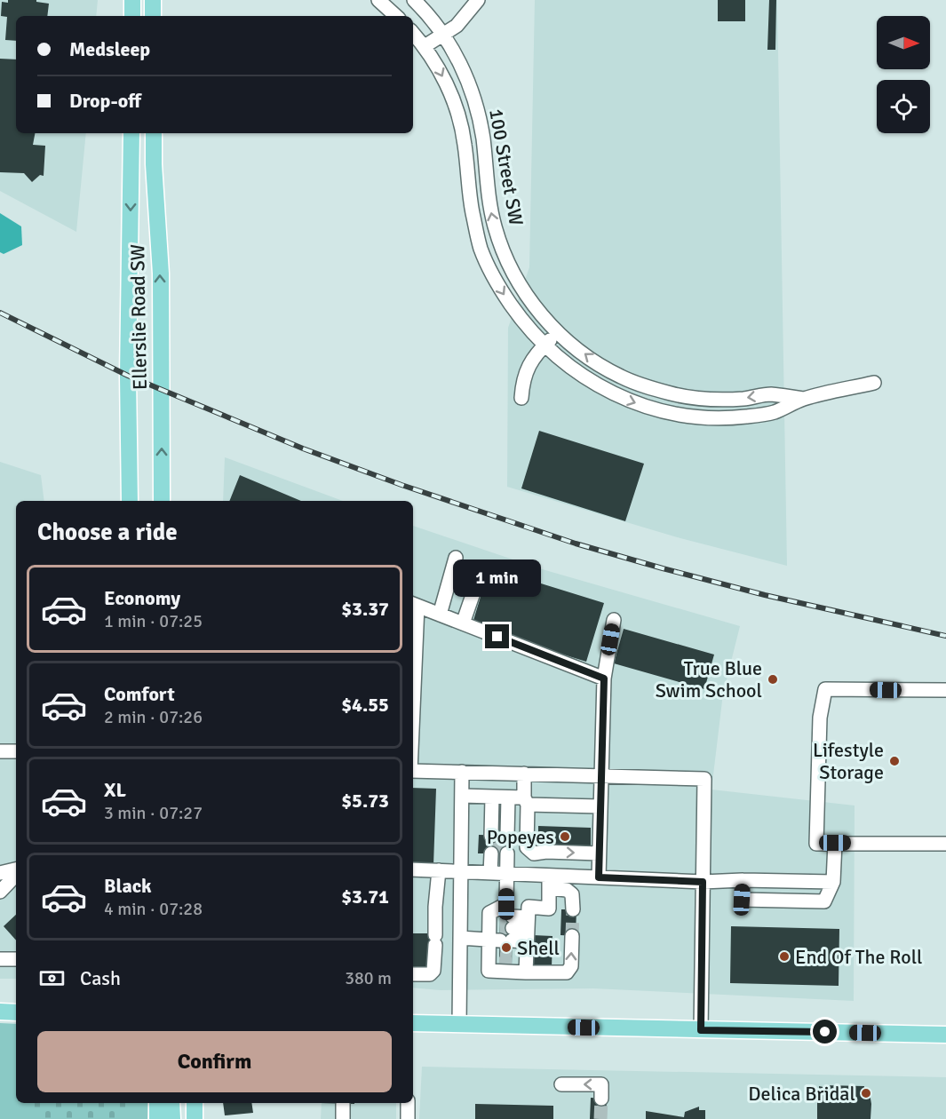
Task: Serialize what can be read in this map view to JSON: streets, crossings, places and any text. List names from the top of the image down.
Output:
{
  "streets": {
    "main road": ["Ellerslie Road SW"],
    "street": ["100 Street SW"]
  },
  "places": [
    "True Blue Swim School",
    "Lifestyle Storage",
    "Popeyes",
    "Shell",
    "End Of The Roll",
    "Delica Bridal"
  ],
  "north": "right",
  "page": {
    "banner": ["Medsleep", "Drop-off"],
    "heading": "Choose a ride",
    "bubble": "1 min",
    "list": [
      {
        "name": "Economy",
        "note": "1 min · 07:25",
        "value": "$3.37"
      },
      {
        "name": "Comfort",
        "note": "2 min · 07:26",
        "value": "$4.55"
      },
      {
        "name": "XL",
        "note": "3 min · 07:27",
        "value": "$5.73"
      },
      {
        "name": "Black",
        "note": "4 min · 07:28",
        "value": "$3.71"
      }
    ],
    "pay": ["Cash", "380 m"],
    "buttons": "Confirm"
  }
}
